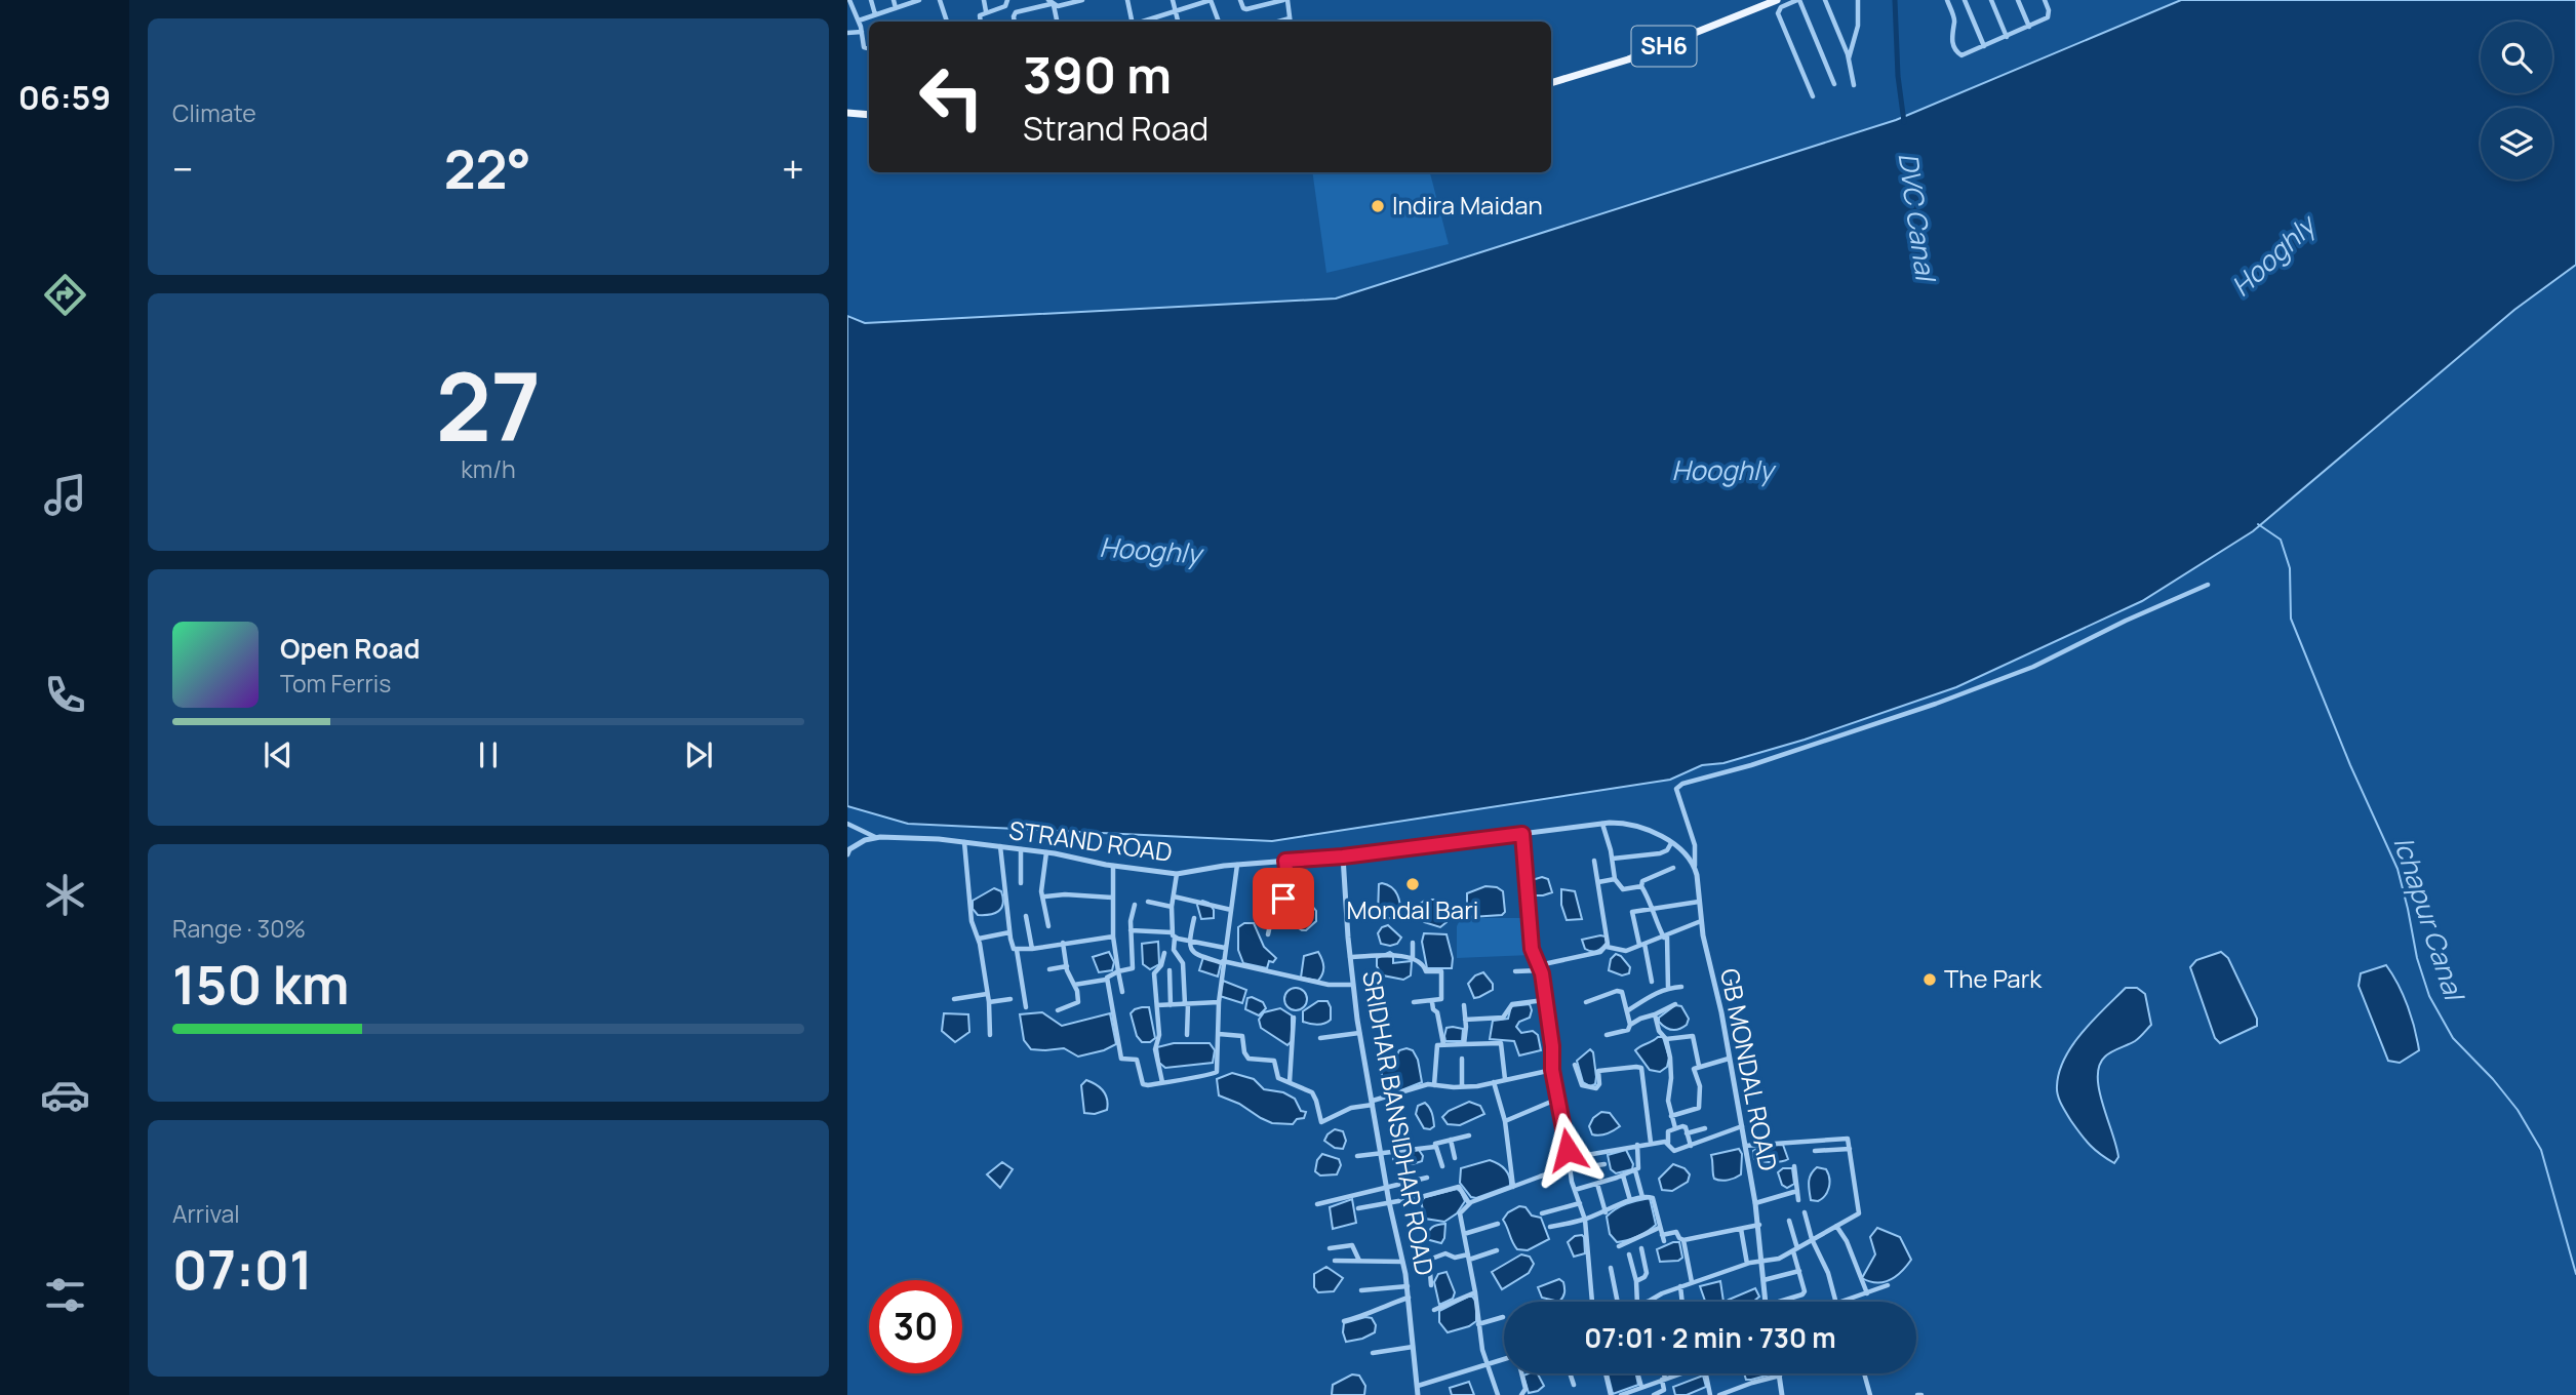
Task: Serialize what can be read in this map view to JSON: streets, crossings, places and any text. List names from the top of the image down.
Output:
{
  "streets": {
    "main road": ["SH6"],
    "street": ["STRAND ROAD", "GB MONDAL ROAD", "SRIDHAR BANSIDHAR ROAD"]
  },
  "crossings": [
    ["STRAND ROAD", "SRIDHAR BANSIDHAR ROAD"]
  ],
  "water": ["DVC Canal", "Hooghly", "Ichapur Canal"],
  "places": ["Indira Maidan", "Mondal Bari", "The Park"],
  "page": {
    "tabs": "06:59",
    "tile": [
      "Climate",
      ["27", "km/h"],
      ["Range · 30%", "150 km"],
      ["Arrival", "07:01"]
    ],
    "turn": ["390 m", "Strand Road"],
    "heat": ["−", "22°", "+"],
    "song": ["Open Road", "Tom Ferris"],
    "limit": "30",
    "trip": "07:01 · 2 min · 730 m"
  }
}
